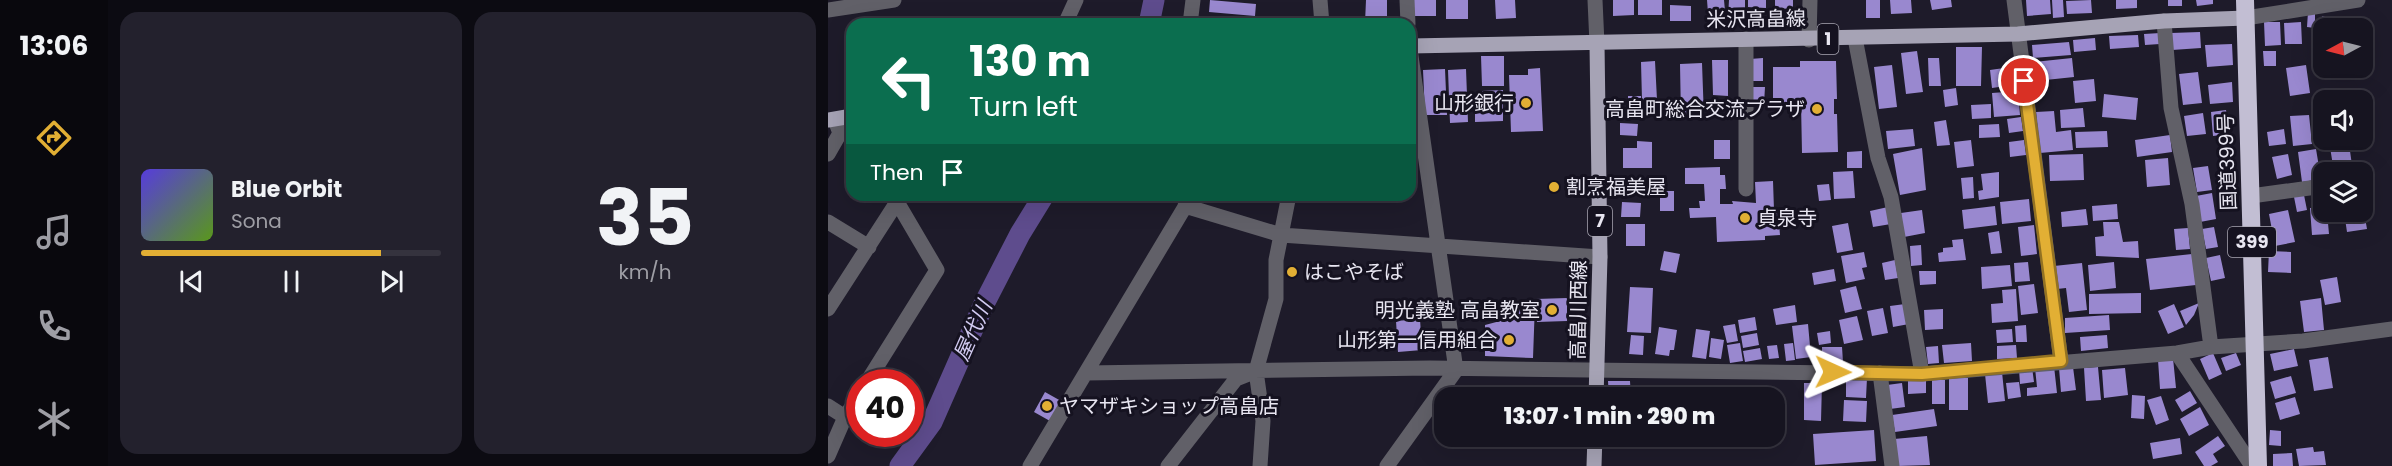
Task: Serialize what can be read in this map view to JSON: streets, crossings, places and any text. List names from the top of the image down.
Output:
{
  "streets": {
    "highway": ["国道399号", "399"],
    "main road": [
      "米沢高畠線",
      "1",
      "7",
      "高畠川西線"
    ]
  },
  "crossings": [
    ["米沢高畠線", "国道399号"],
    ["米沢高畠線", "高畠川西線"]
  ],
  "water": ["屋代川"],
  "places": [
    "山形銀行",
    "高畠町総合交流プラザ",
    "割烹福美屋",
    "貞泉寺",
    "はこやそば",
    "明光義塾 高畠教室",
    "山形第一信用組合",
    "ヤマザキショップ高畠店"
  ],
  "north": "left",
  "page": {
    "tabs": "13:06",
    "tile": ["35", "km/h"],
    "turn": ["130 m", "Turn left"],
    "then": "Then",
    "song": ["Blue Orbit", "Sona"],
    "limit": "40",
    "trip": "13:07 · 1 min · 290 m"
  }
}
